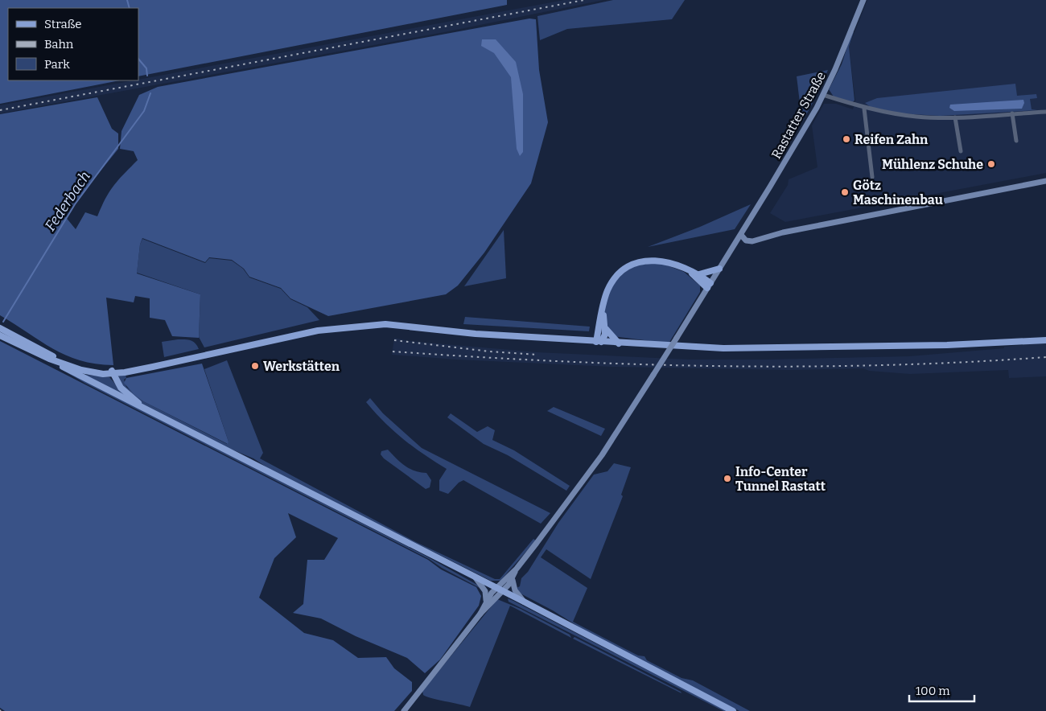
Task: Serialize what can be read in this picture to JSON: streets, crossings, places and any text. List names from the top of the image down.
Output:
{
  "streets": {
    "street": ["Rastatter Straße"]
  },
  "water": ["Federbach"],
  "places": [
    "Reifen Zahn",
    "Mühlenz Schuhe",
    "Götz Maschinenbau",
    "Werkstätten",
    "Info-Center Tunnel Rastatt"
  ],
  "legend": ["Straße", "Bahn", "Park"],
  "scale_bar": "100 m"
}
